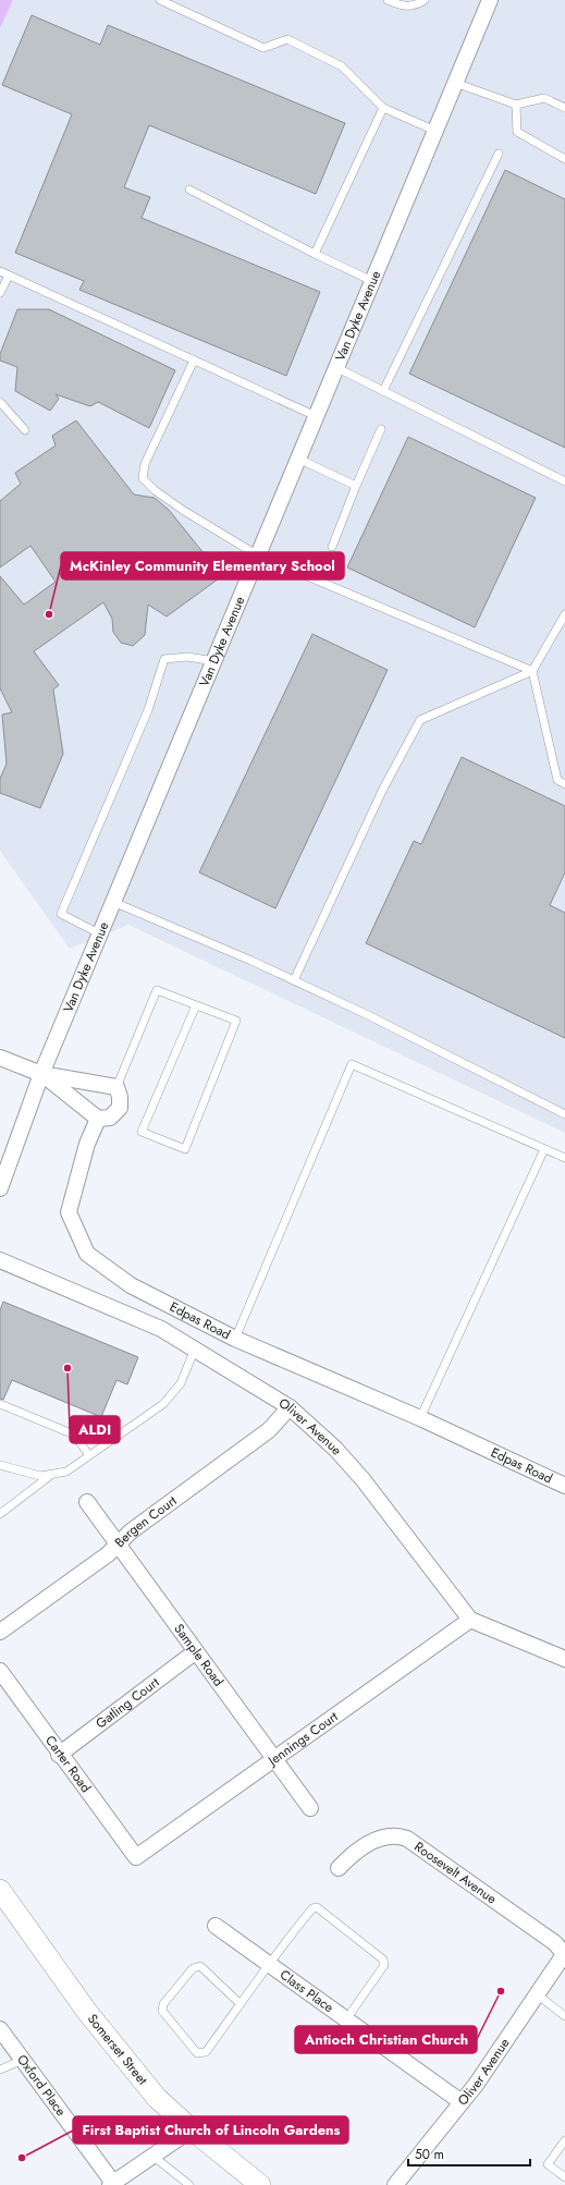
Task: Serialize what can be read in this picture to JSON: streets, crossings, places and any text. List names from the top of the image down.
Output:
{
  "streets": {
    "main road": ["Somerset Street"],
    "street": [
      "Van Dyke Avenue",
      "Edpas Road",
      "Oliver Avenue",
      "Bergen Court",
      "Sample Road",
      "Gatling Court",
      "Jennings Court",
      "Carter Road",
      "Roosevelt Avenue",
      "Class Place",
      "Oxford Place"
    ]
  },
  "crossings": [
    ["Oliver Avenue", "Bergen Court"],
    ["Oliver Avenue", "Jennings Court"],
    ["Oliver Avenue", "Roosevelt Avenue"],
    ["Oliver Avenue", "Class Place"],
    ["Bergen Court", "Sample Road"],
    ["Sample Road", "Gatling Court"],
    ["Sample Road", "Jennings Court"],
    ["Gatling Court", "Carter Road"],
    ["Jennings Court", "Carter Road"]
  ],
  "places": [
    "McKinley Community Elementary School",
    "ALDI",
    "Antioch Christian Church",
    "First Baptist Church of Lincoln Gardens"
  ],
  "scale_bar": "50 m"
}
